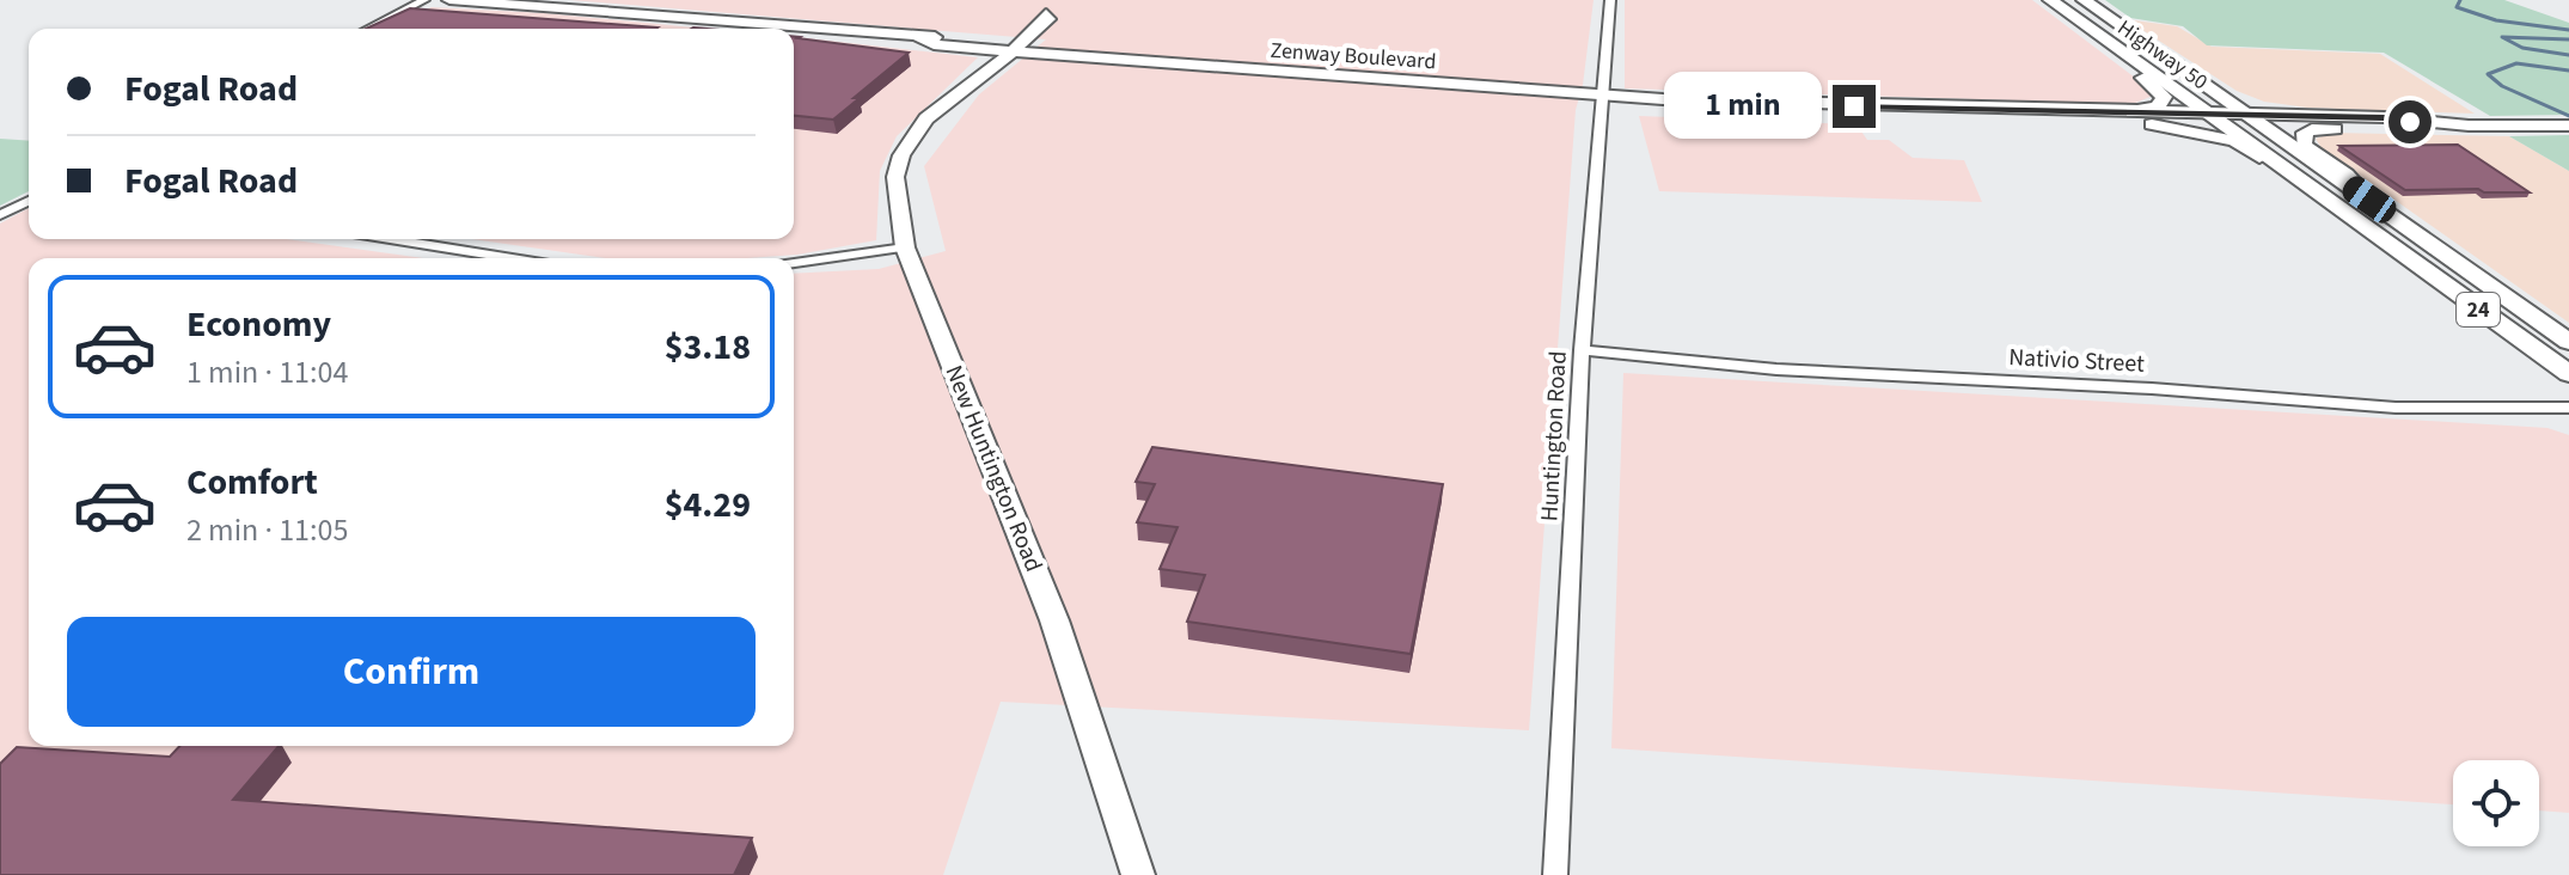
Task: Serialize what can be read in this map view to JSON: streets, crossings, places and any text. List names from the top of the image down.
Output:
{
  "streets": {
    "main road": ["Highway 50", "24"],
    "street": [
      "Zenway Boulevard",
      "Nativio Street",
      "Huntington Road",
      "New Huntington Road"
    ]
  },
  "crossings": [
    ["Zenway Boulevard", "Huntington Road"],
    ["Zenway Boulevard", "New Huntington Road"],
    ["Nativio Street", "Huntington Road"]
  ],
  "page": {
    "banner": ["Fogal Road", "Fogal Road"],
    "bubble": "1 min",
    "list": [
      {
        "name": "Economy",
        "note": "1 min · 11:04",
        "value": "$3.18"
      },
      {
        "name": "Comfort",
        "note": "2 min · 11:05",
        "value": "$4.29"
      }
    ],
    "buttons": "Confirm"
  }
}
